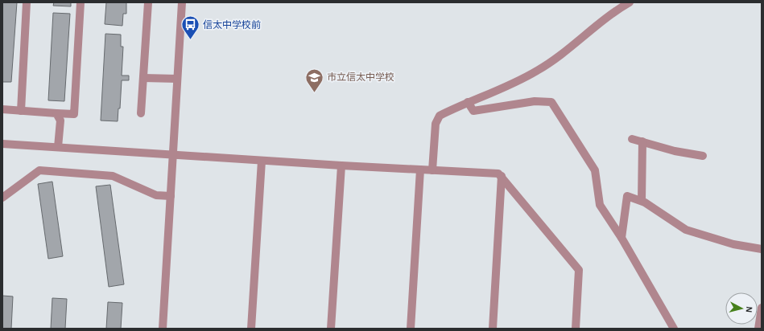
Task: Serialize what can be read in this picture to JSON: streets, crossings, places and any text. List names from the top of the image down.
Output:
{
  "places": {
    "bus stop": ["信太中学校前"],
    "school or university": ["市立信太中学校"]
  },
  "north": "right"
}
